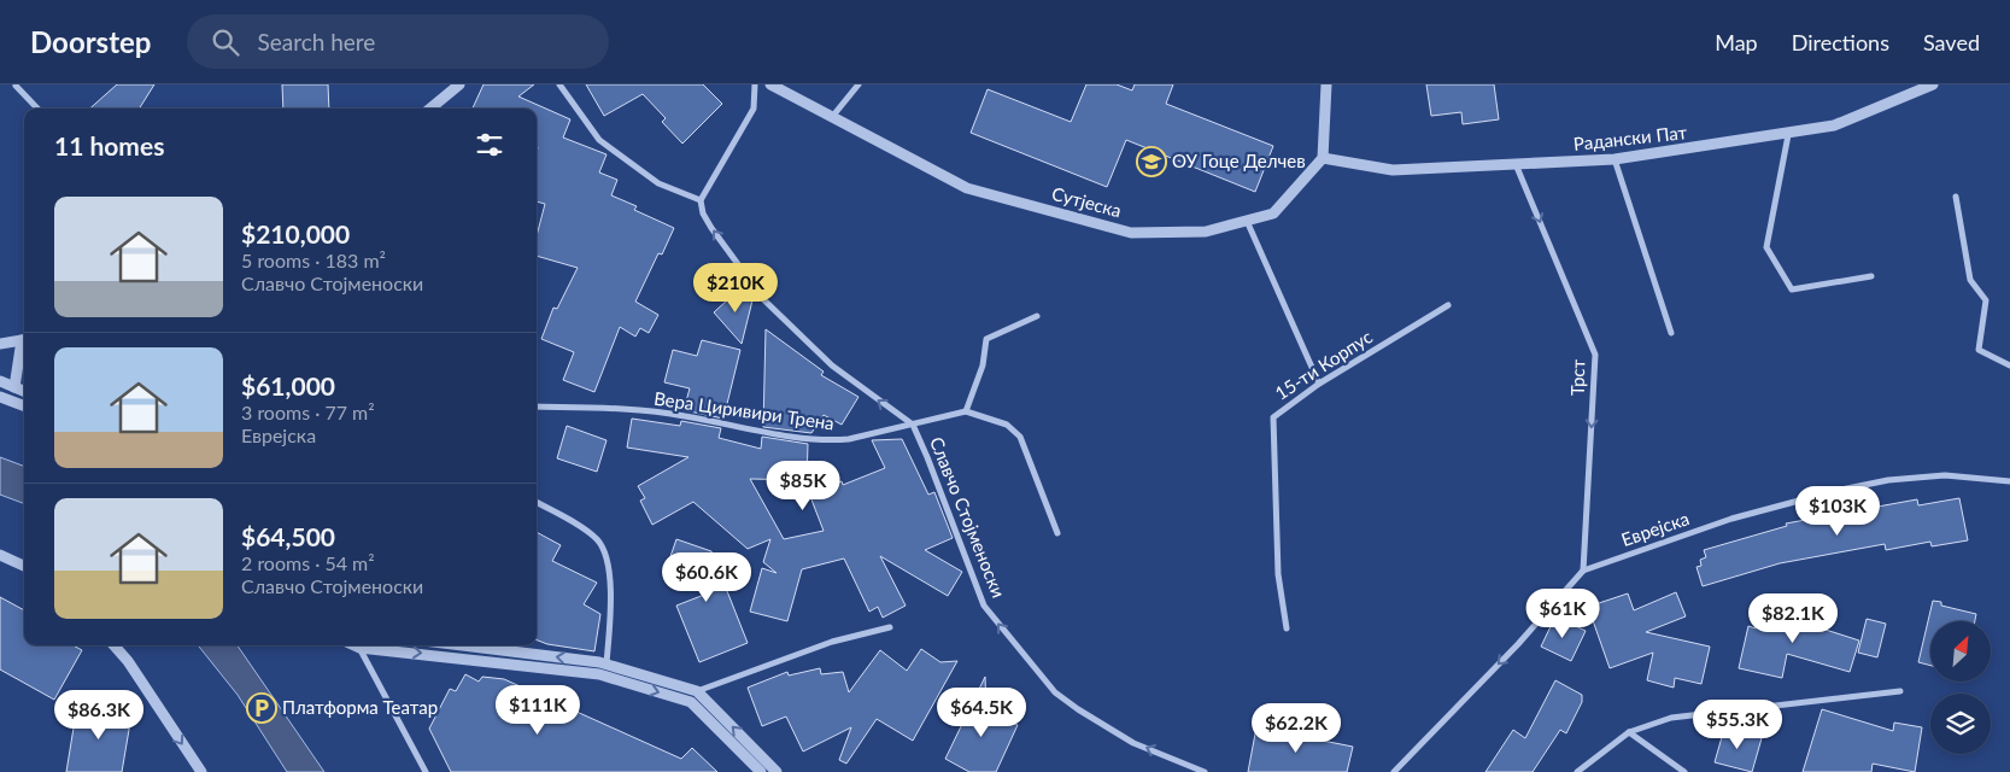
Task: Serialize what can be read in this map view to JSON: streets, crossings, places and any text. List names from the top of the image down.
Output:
{
  "streets": {
    "street": [
      "Радански Пат",
      "Сутјеска",
      "15-ти Корпус",
      "Трст",
      "Вера Циривири Трена",
      "Славчо Стојменоски",
      "Еврејска"
    ]
  },
  "crossings": [
    ["Радански Пат", "Сутјеска"],
    ["Радански Пат", "Трст"],
    ["Трст", "Еврејска"],
    ["Вера Циривири Трена", "Славчо Стојменоски"]
  ],
  "one_way": ["Трст", "Славчо Стојменоски", "Еврејска"],
  "places": {
    "school or university": ["ОУ Гоце Делчев"],
    "parking": ["Платформа Театар"]
  },
  "north": "top right",
  "page": {
    "header": "Doorstep",
    "search": "Search here",
    "nav": ["Map", "Directions", "Saved"],
    "heading": "11 homes",
    "list": [
      {
        "name": "$210,000",
        "note": "5 rooms · 183 m² · Славчо Стојменоски"
      },
      {
        "name": "$61,000",
        "note": "3 rooms · 77 m² · Еврејска"
      },
      {
        "name": "$64,500",
        "note": "2 rooms · 54 m² · Славчо Стојменоски"
      }
    ],
    "price": [
      "$210K",
      "$85K",
      "$103K",
      "$60.6K",
      "$61K",
      "$82.1K",
      "$111K",
      "$64.5K",
      "$86.3K",
      "$55.3K",
      "$62.2K"
    ]
  }
}
